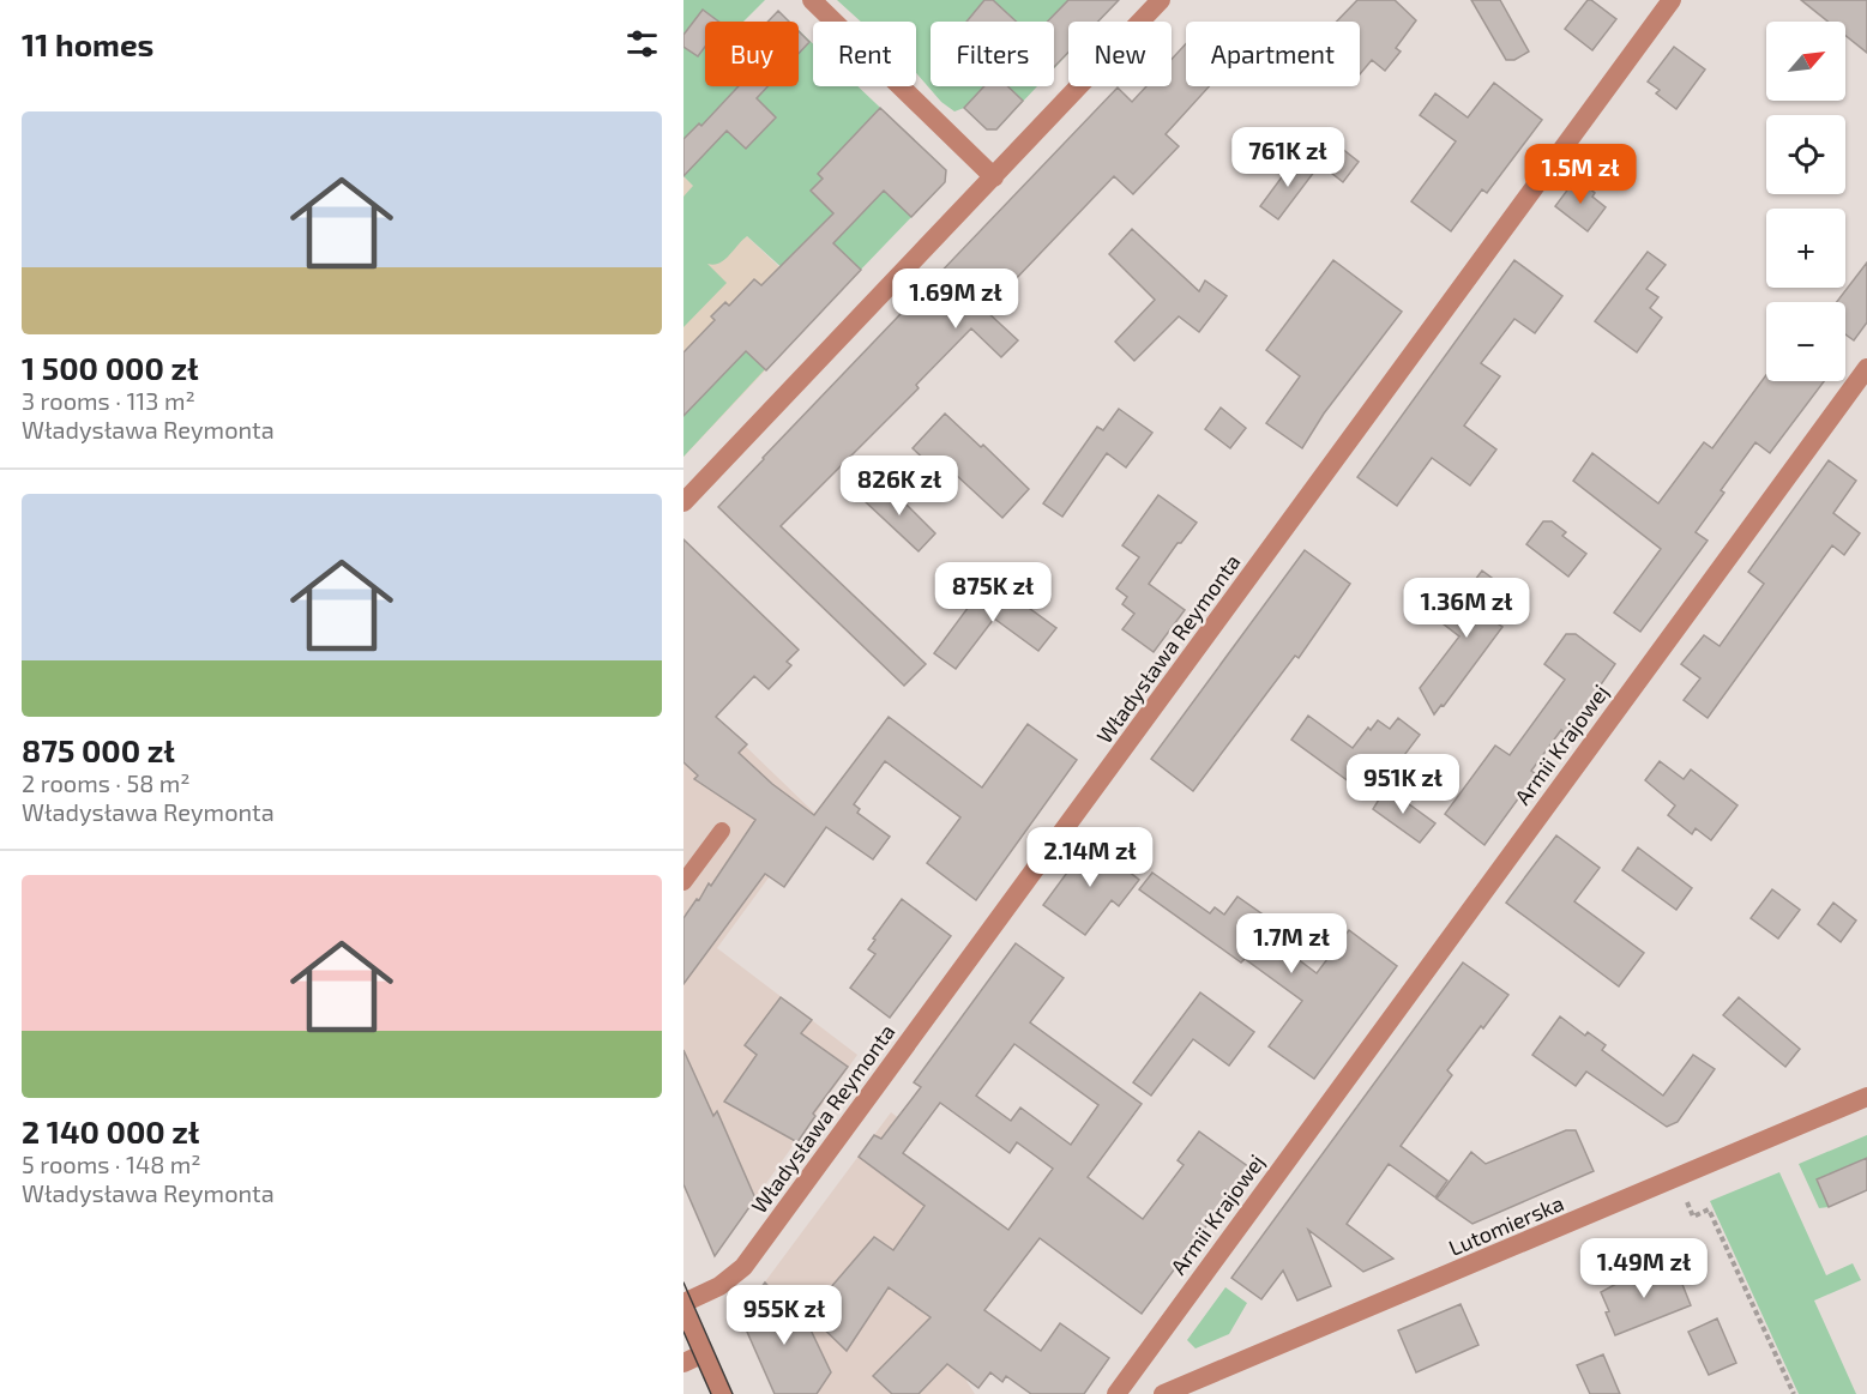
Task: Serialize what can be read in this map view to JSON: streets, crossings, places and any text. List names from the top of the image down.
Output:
{
  "streets": {
    "street": ["Władysława Reymonta", "Armii Krajowej", "Lutomierska"]
  },
  "north": "top right",
  "page": {
    "heading": "11 homes",
    "map_buttons": ["+", "−"],
    "chip": [
      "Buy",
      "Rent",
      "Filters",
      "New",
      "Apartment"
    ],
    "list": [
      {
        "name": "1 500 000 zł",
        "note": "3 rooms · 113 m² · Władysława Reymonta"
      },
      {
        "name": "875 000 zł",
        "note": "2 rooms · 58 m² · Władysława Reymonta"
      },
      {
        "name": "2 140 000 zł",
        "note": "5 rooms · 148 m² · Władysława Reymonta"
      }
    ],
    "price": [
      "761K zł",
      "1.5M zł",
      "1.69M zł",
      "826K zł",
      "875K zł",
      "1.36M zł",
      "951K zł",
      "2.14M zł",
      "1.7M zł",
      "1.49M zł",
      "955K zł"
    ]
  }
}
